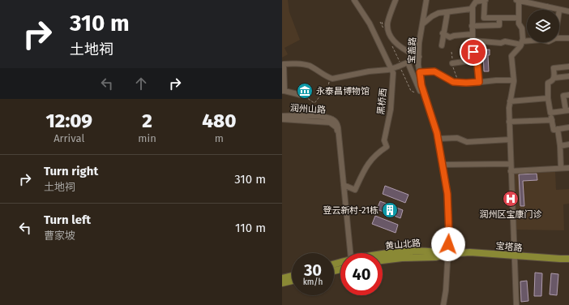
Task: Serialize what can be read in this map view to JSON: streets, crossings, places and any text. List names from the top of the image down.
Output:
{
  "streets": {
    "main road": ["黄山北路", "宝塔路"],
    "street": ["宝盖路", "黑桥西", "润州山路"]
  },
  "crossings": [
    ["宝盖路", "黄山北路"],
    ["宝盖路", "宝塔路"],
    ["黄山北路", "宝塔路"]
  ],
  "places": {
    "museum": ["永泰昌博物馆"],
    "hospital": ["润州区宝康门诊"],
    "building": ["登云新村-21栋"]
  },
  "page": {
    "turn": ["310 m", "土地祠"],
    "eta": [
      "12:09",
      "Arrival",
      "2",
      "min",
      "480",
      "m"
    ],
    "list": [
      {
        "name": "Turn right",
        "note": "土地祠",
        "value": "310 m"
      },
      {
        "name": "Turn left",
        "note": "曹家坡",
        "value": "110 m"
      }
    ],
    "speed": "30 km/h",
    "limit": "40"
  }
}
